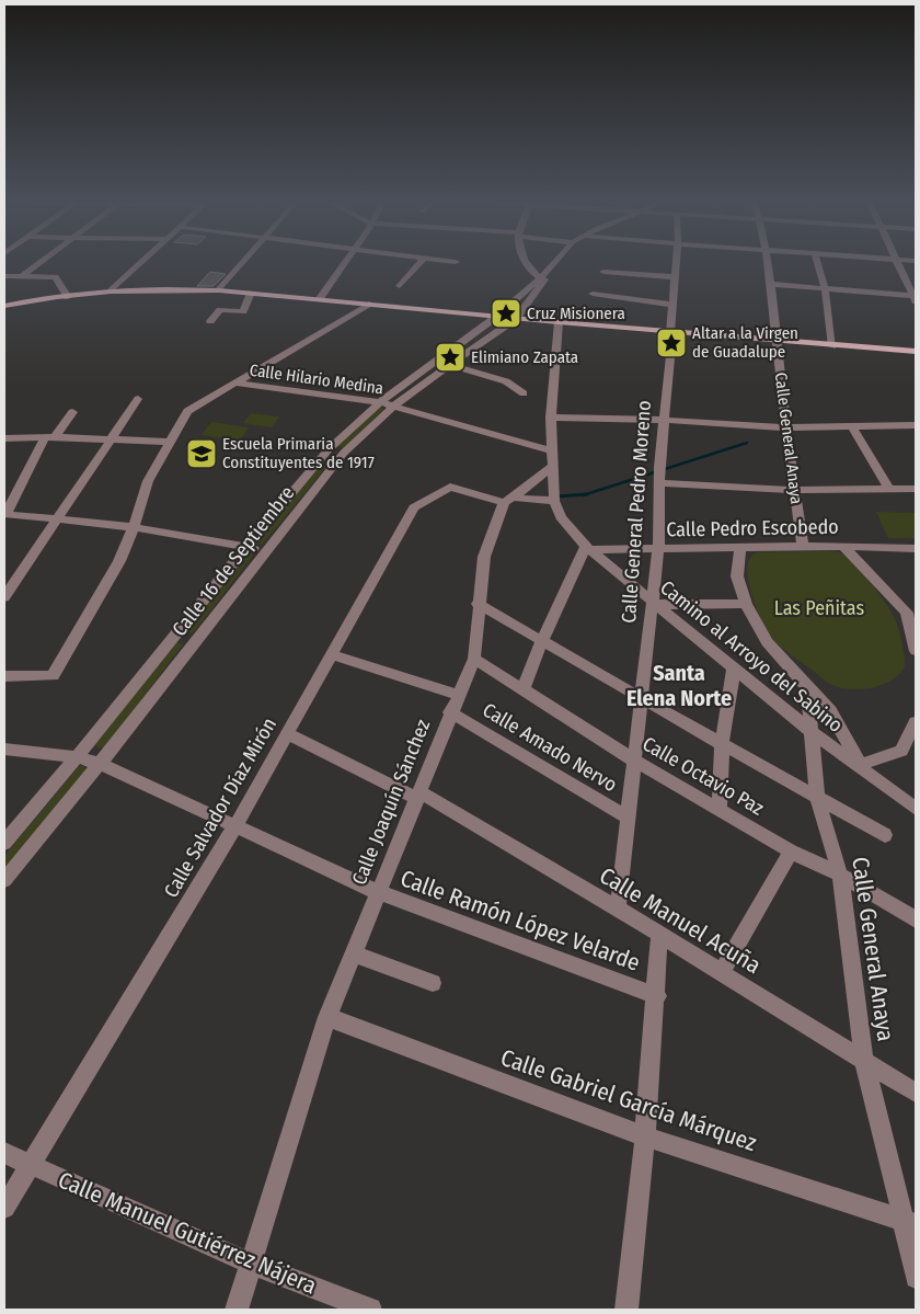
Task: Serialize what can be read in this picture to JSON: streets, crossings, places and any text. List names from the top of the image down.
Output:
{
  "streets": {
    "street": [
      "Calle Hilario Medina",
      "Calle General Anaya",
      "Calle General Pedro Moreno",
      "Calle Pedro Escobedo",
      "Calle 16 de Septiembre",
      "Camino al Arroyo del Sabino",
      "Calle Amado Nervo",
      "Calle Octavio Paz",
      "Calle Joaquín Sánchez",
      "Calle Salvador Díaz Mirón",
      "Calle Ramón López Velarde",
      "Calle Manuel Acuña",
      "Calle Gabriel García Márquez",
      "Calle Manuel Gutiérrez Nájera"
    ]
  },
  "crossings": [
    ["Calle Hilario Medina", "Calle 16 de Septiembre"],
    ["Calle Hilario Medina", "Camino al Arroyo del Sabino"],
    ["Calle General Anaya", "Calle Pedro Escobedo"],
    ["Calle General Anaya", "Camino al Arroyo del Sabino"],
    ["Calle General Anaya", "Calle Octavio Paz"],
    ["Calle General Anaya", "Calle Manuel Acuña"],
    ["Calle General Anaya", "Calle Gabriel García Márquez"],
    ["Calle General Pedro Moreno", "Calle Pedro Escobedo"],
    ["Calle General Pedro Moreno", "Camino al Arroyo del Sabino"],
    ["Calle General Pedro Moreno", "Calle Amado Nervo"],
    ["Calle General Pedro Moreno", "Calle Octavio Paz"],
    ["Calle General Pedro Moreno", "Calle Manuel Acuña"],
    ["Calle Pedro Escobedo", "Camino al Arroyo del Sabino"],
    ["Calle 16 de Septiembre", "Calle Ramón López Velarde"],
    ["Camino al Arroyo del Sabino", "Calle Salvador Díaz Mirón"],
    ["Calle Amado Nervo", "Calle Joaquín Sánchez"],
    ["Calle Octavio Paz", "Calle Joaquín Sánchez"],
    ["Calle Joaquín Sánchez", "Calle Salvador Díaz Mirón"],
    ["Calle Joaquín Sánchez", "Calle Ramón López Velarde"],
    ["Calle Joaquín Sánchez", "Calle Manuel Acuña"],
    ["Calle Joaquín Sánchez", "Calle Gabriel García Márquez"],
    ["Calle Joaquín Sánchez", "Calle Manuel Gutiérrez Nájera"],
    ["Calle Salvador Díaz Mirón", "Calle Ramón López Velarde"],
    ["Calle Salvador Díaz Mirón", "Calle Manuel Acuña"],
    ["Calle Salvador Díaz Mirón", "Calle Manuel Gutiérrez Nájera"]
  ],
  "districts": ["Santa Elena Norte"],
  "parks": ["Las Peñitas"],
  "places": {
    "place": ["Cruz Misionera", "Altar a la Virgen de Guadalupe", "Elimiano Zapata"],
    "school or university": ["Escuela Primaria Constituyentes de 1917"]
  }
}
